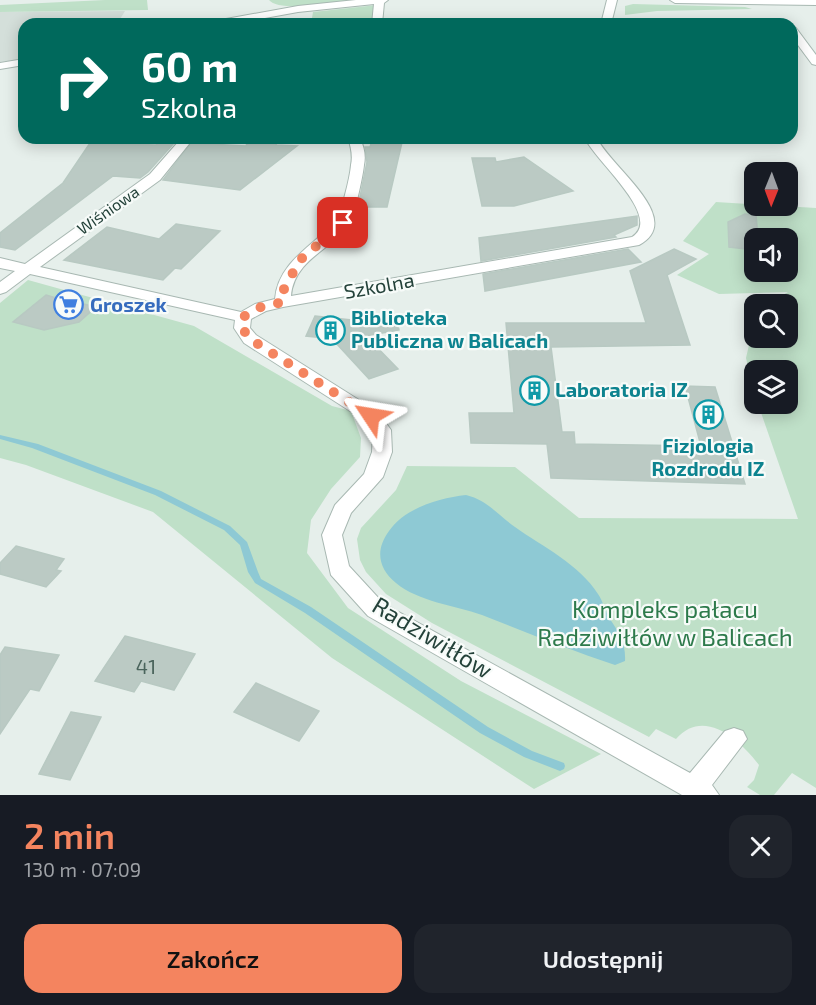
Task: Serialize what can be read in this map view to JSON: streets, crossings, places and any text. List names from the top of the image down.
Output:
{
  "streets": {
    "street": ["Wiśniowa", "Szkolna", "Radziwiłłów"]
  },
  "crossings": [
    ["Szkolna", "Radziwiłłów"]
  ],
  "parks": ["Kompleks pałacu Radziwiłłów w Balicach"],
  "places": {
    "supermarket": ["Groszek"],
    "building": ["Biblioteka Publiczna w Balicach", "Laboratoria IZ", "Fizjologia Rozdrodu IZ"]
  },
  "house_numbers": ["41"],
  "north": "bottom",
  "page": {
    "turn": ["60 m", "Szkolna"],
    "heading": ["2 min", "130 m · 07:09"],
    "buttons": ["Zakończ", "Udostępnij"]
  }
}
